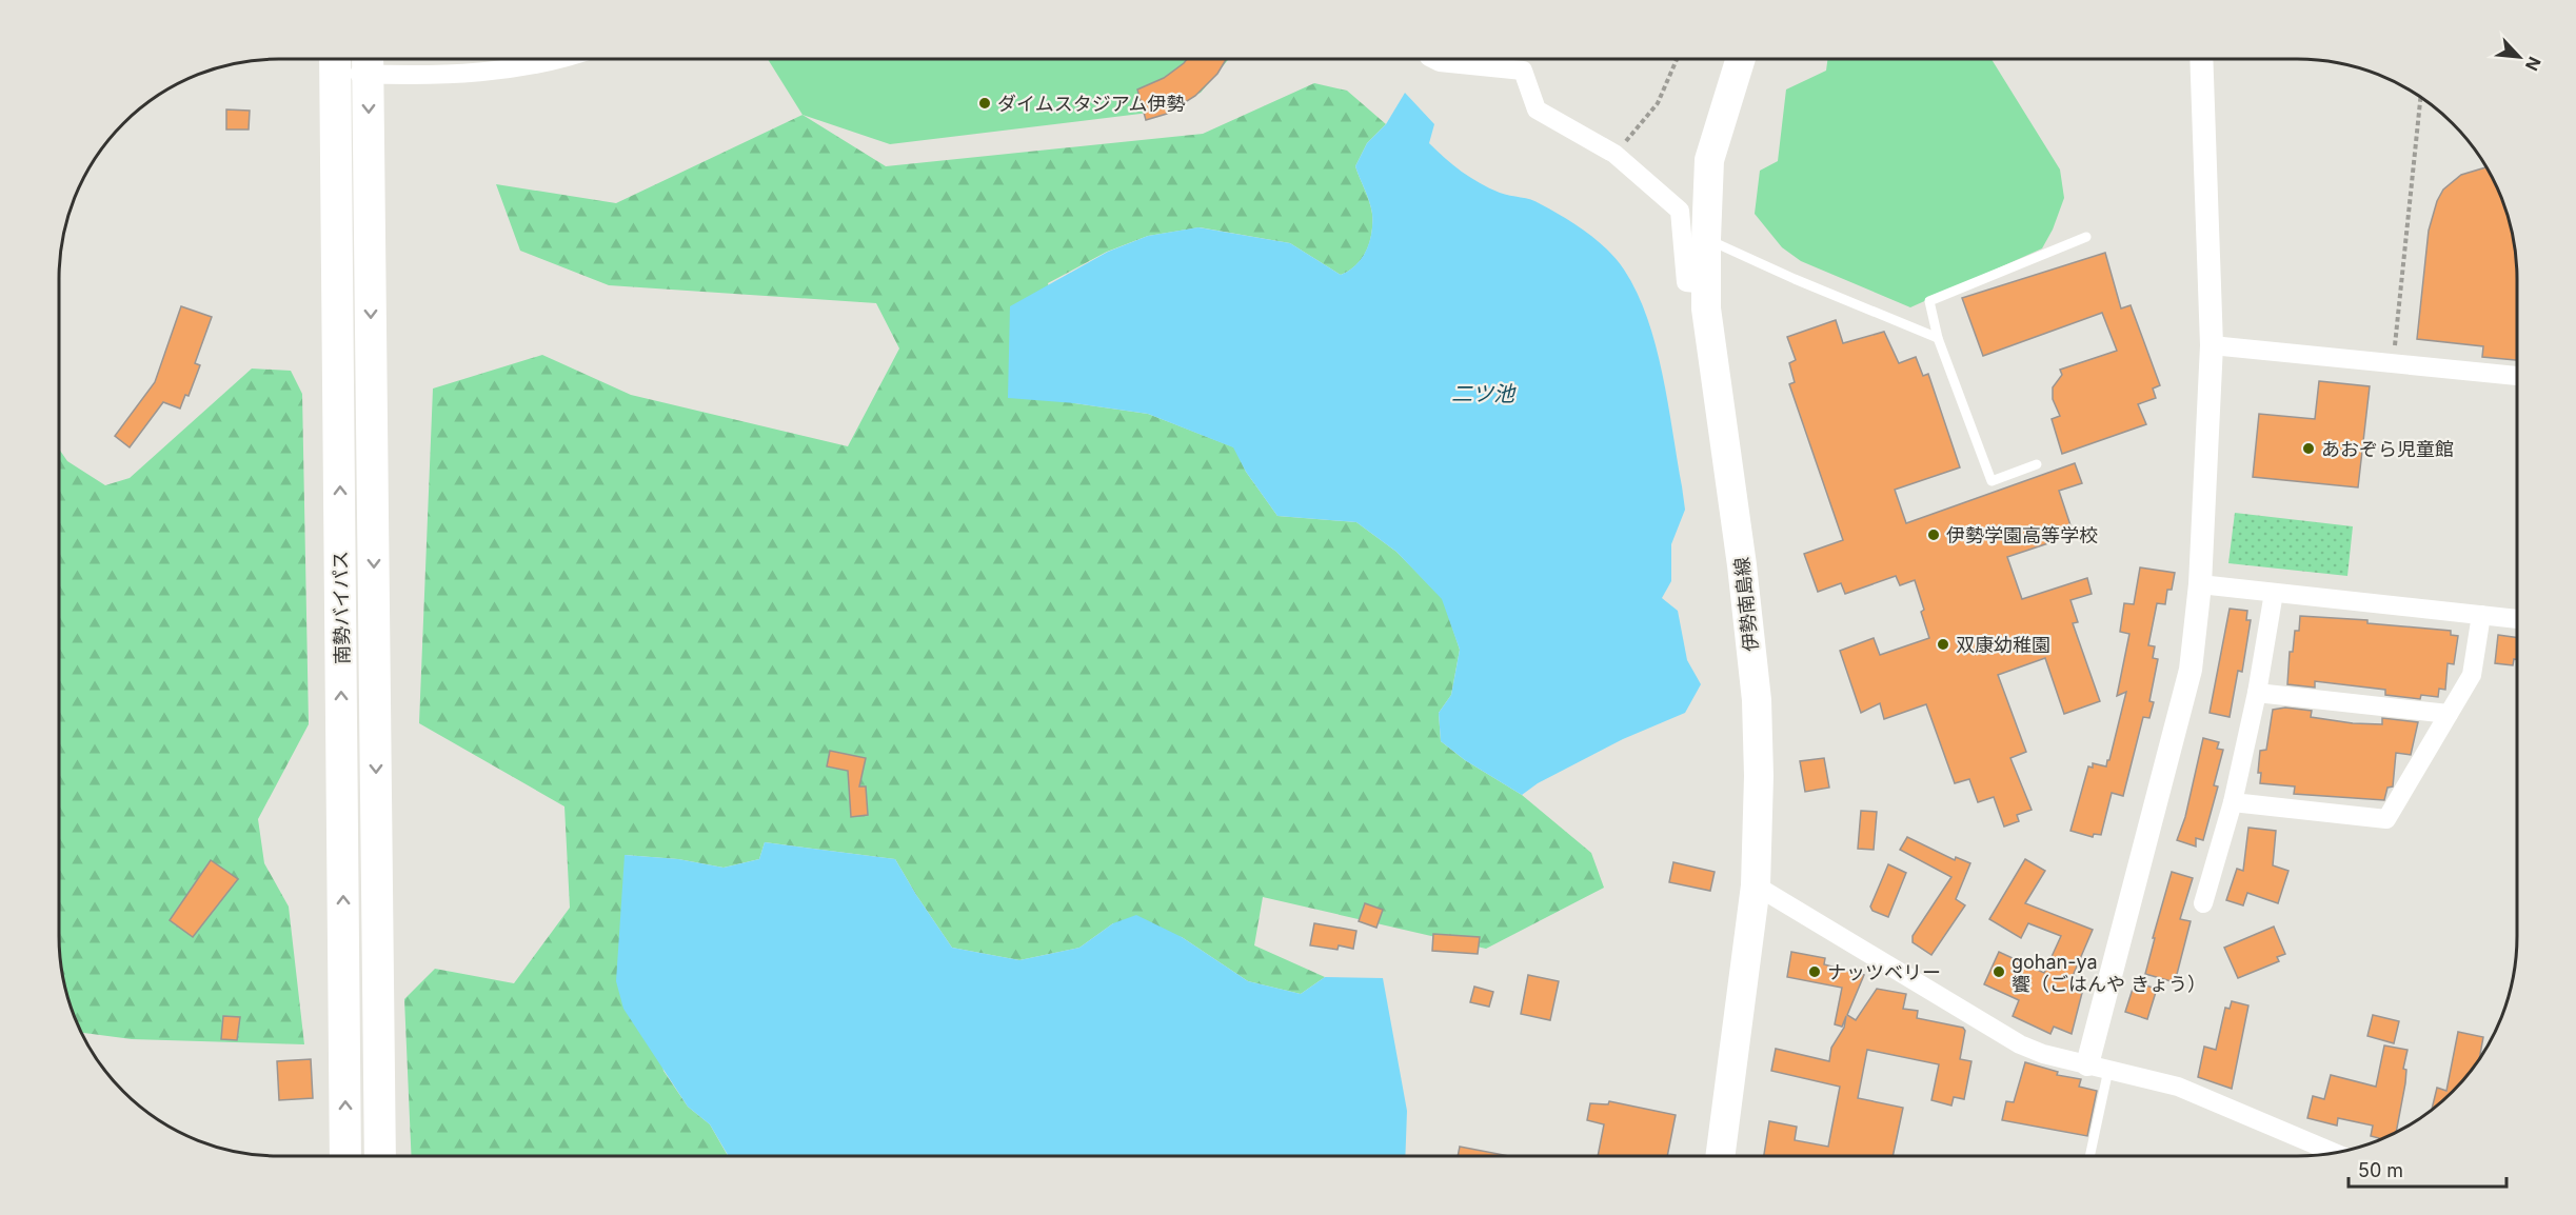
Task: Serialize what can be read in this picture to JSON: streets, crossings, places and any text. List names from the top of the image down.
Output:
{
  "streets": {
    "highway": ["南勢バイパス"],
    "main road": ["伊勢南島線"]
  },
  "water": ["二ツ池"],
  "places": [
    "ダイムスタジアム伊勢",
    "あおぞら児童館",
    "伊勢学園高等学校",
    "双康幼稚園",
    "ナッツベリー",
    "gohan-ya 饗（ごはんや きょう）"
  ],
  "scale_bar": "50 m",
  "north": "bottom right"
}
